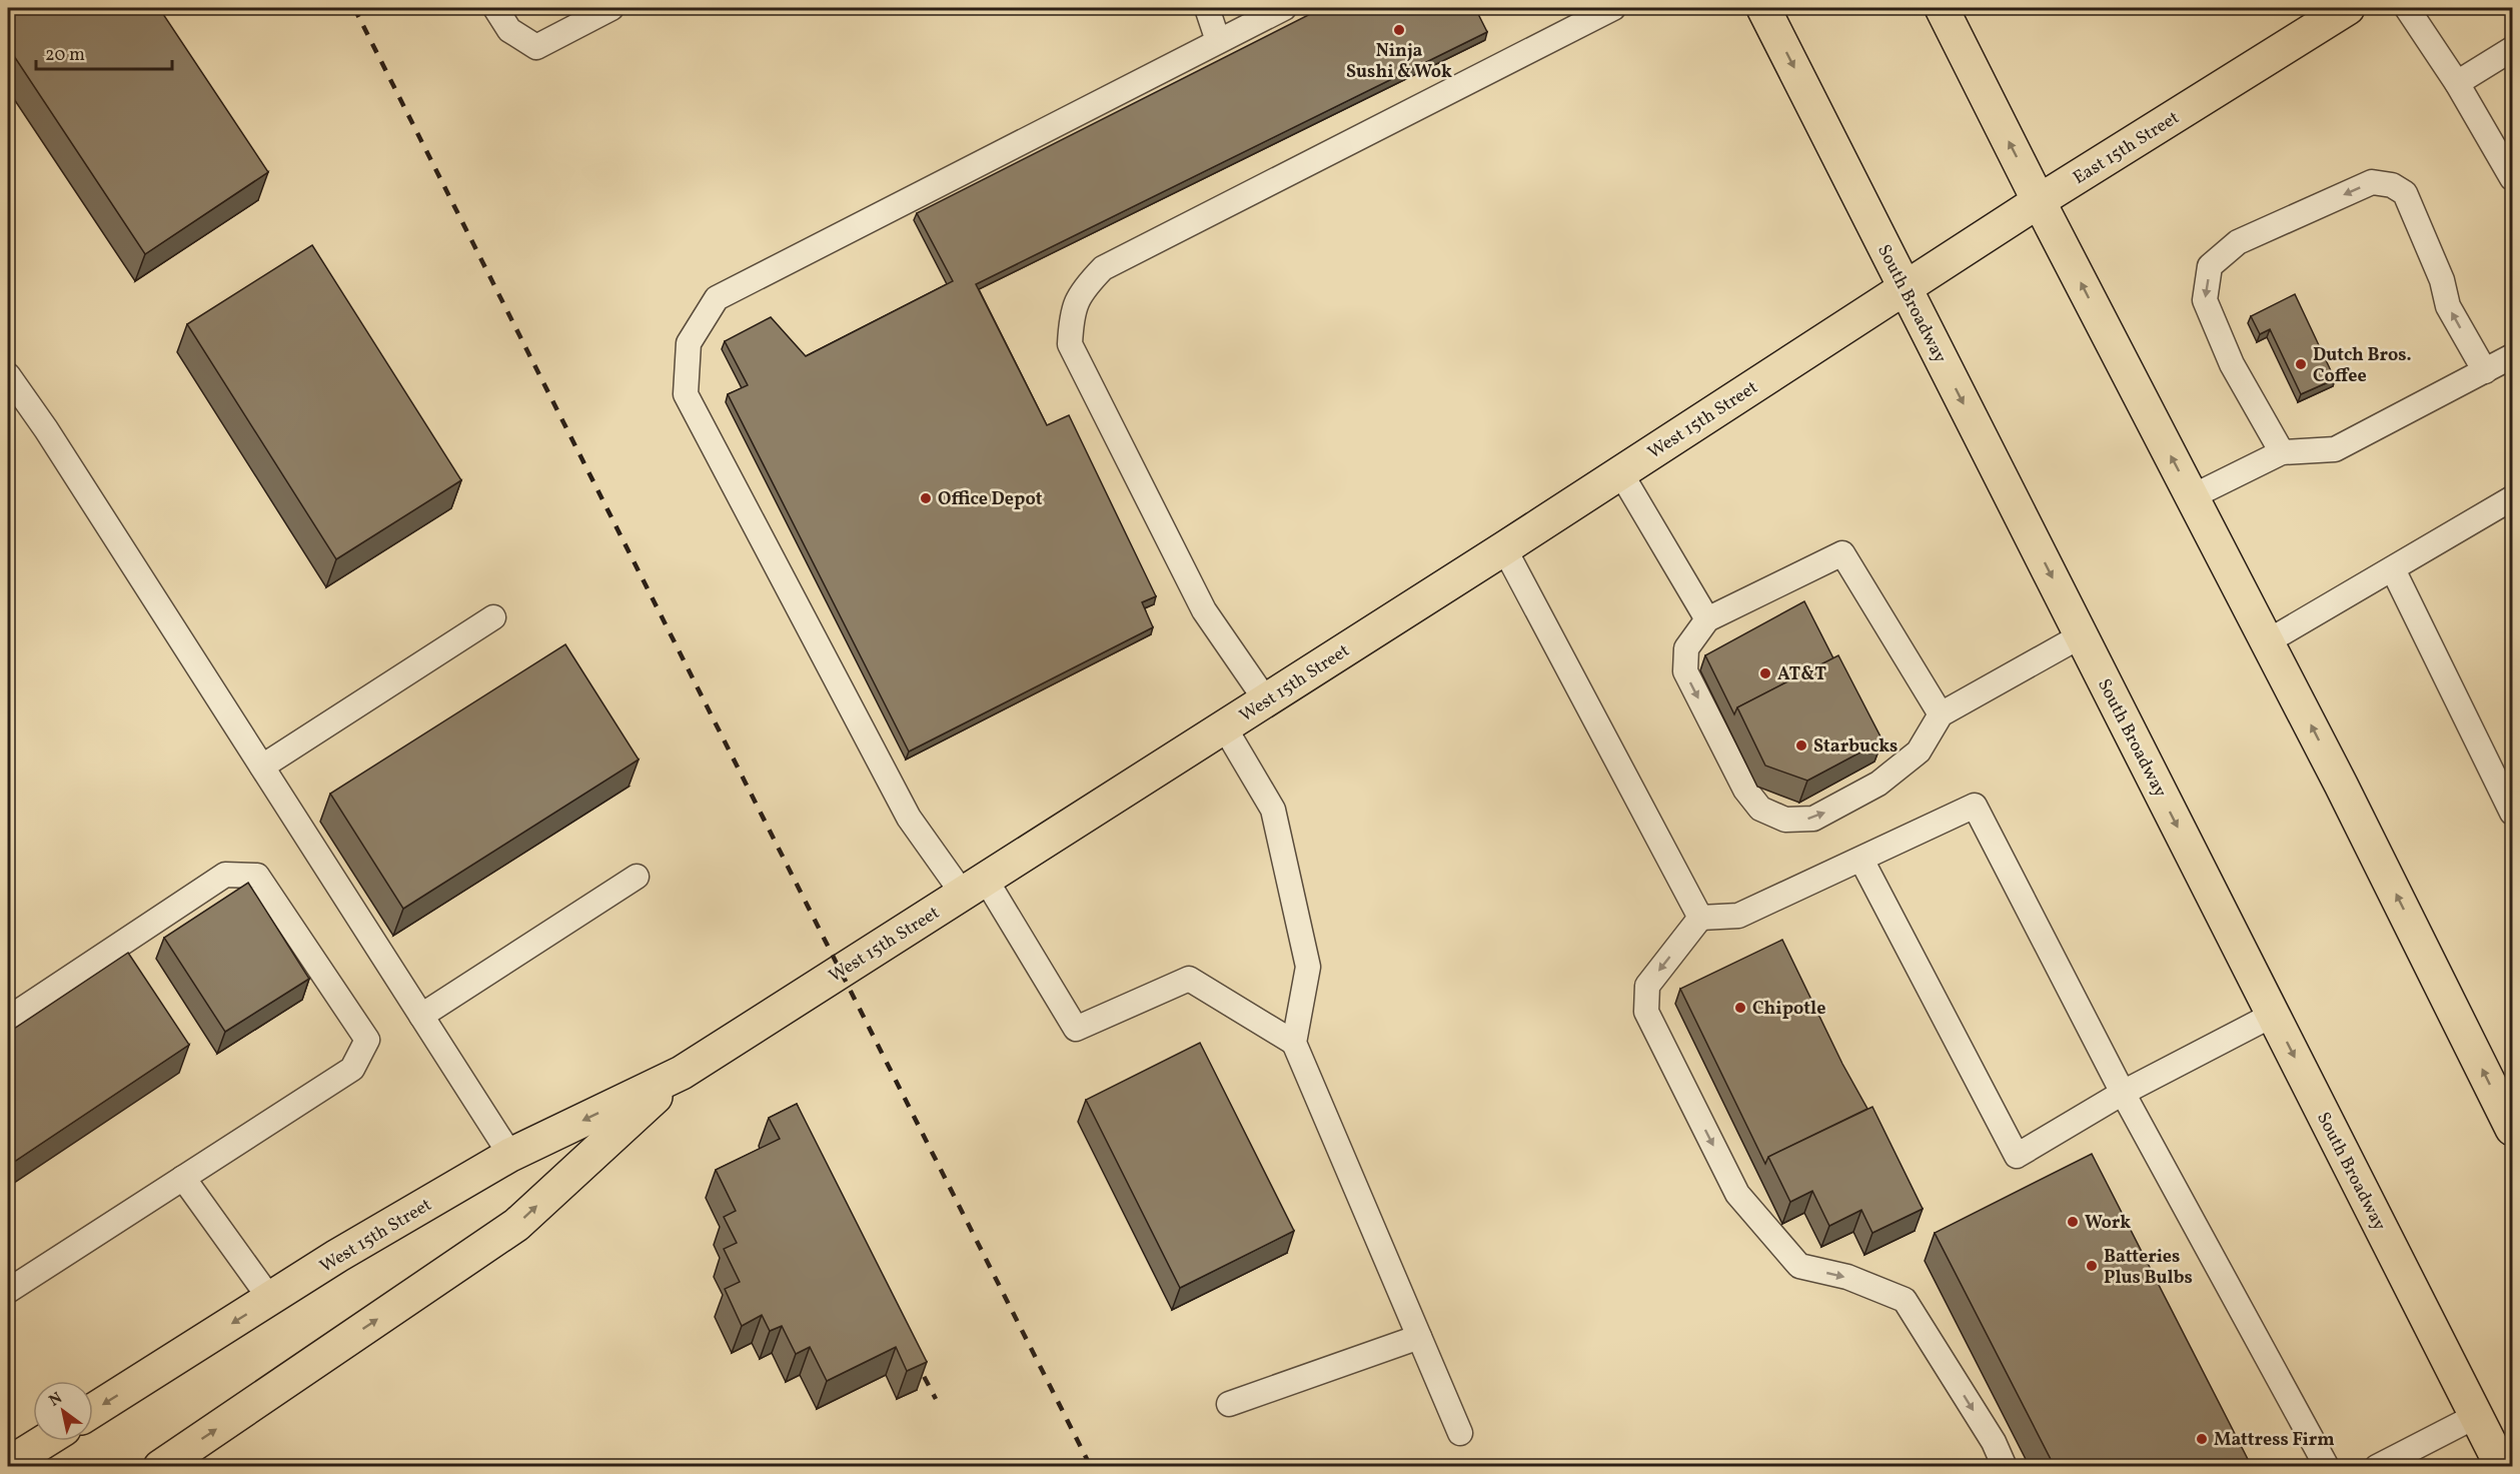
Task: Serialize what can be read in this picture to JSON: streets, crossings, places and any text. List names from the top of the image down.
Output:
{
  "streets": {
    "main road": ["East 15th Street", "South Broadway", "West 15th Street"]
  },
  "crossings": [
    ["East 15th Street", "South Broadway"],
    ["East 15th Street", "West 15th Street"],
    ["South Broadway", "West 15th Street"]
  ],
  "places": [
    "Ninja Sushi & Wok",
    "Dutch Bros. Coffee",
    "Office Depot",
    "AT&T",
    "Starbucks",
    "Chipotle",
    "Work",
    "Batteries Plus Bulbs",
    "Mattress Firm"
  ],
  "scale_bar": "20 m",
  "north": "top left"
}
